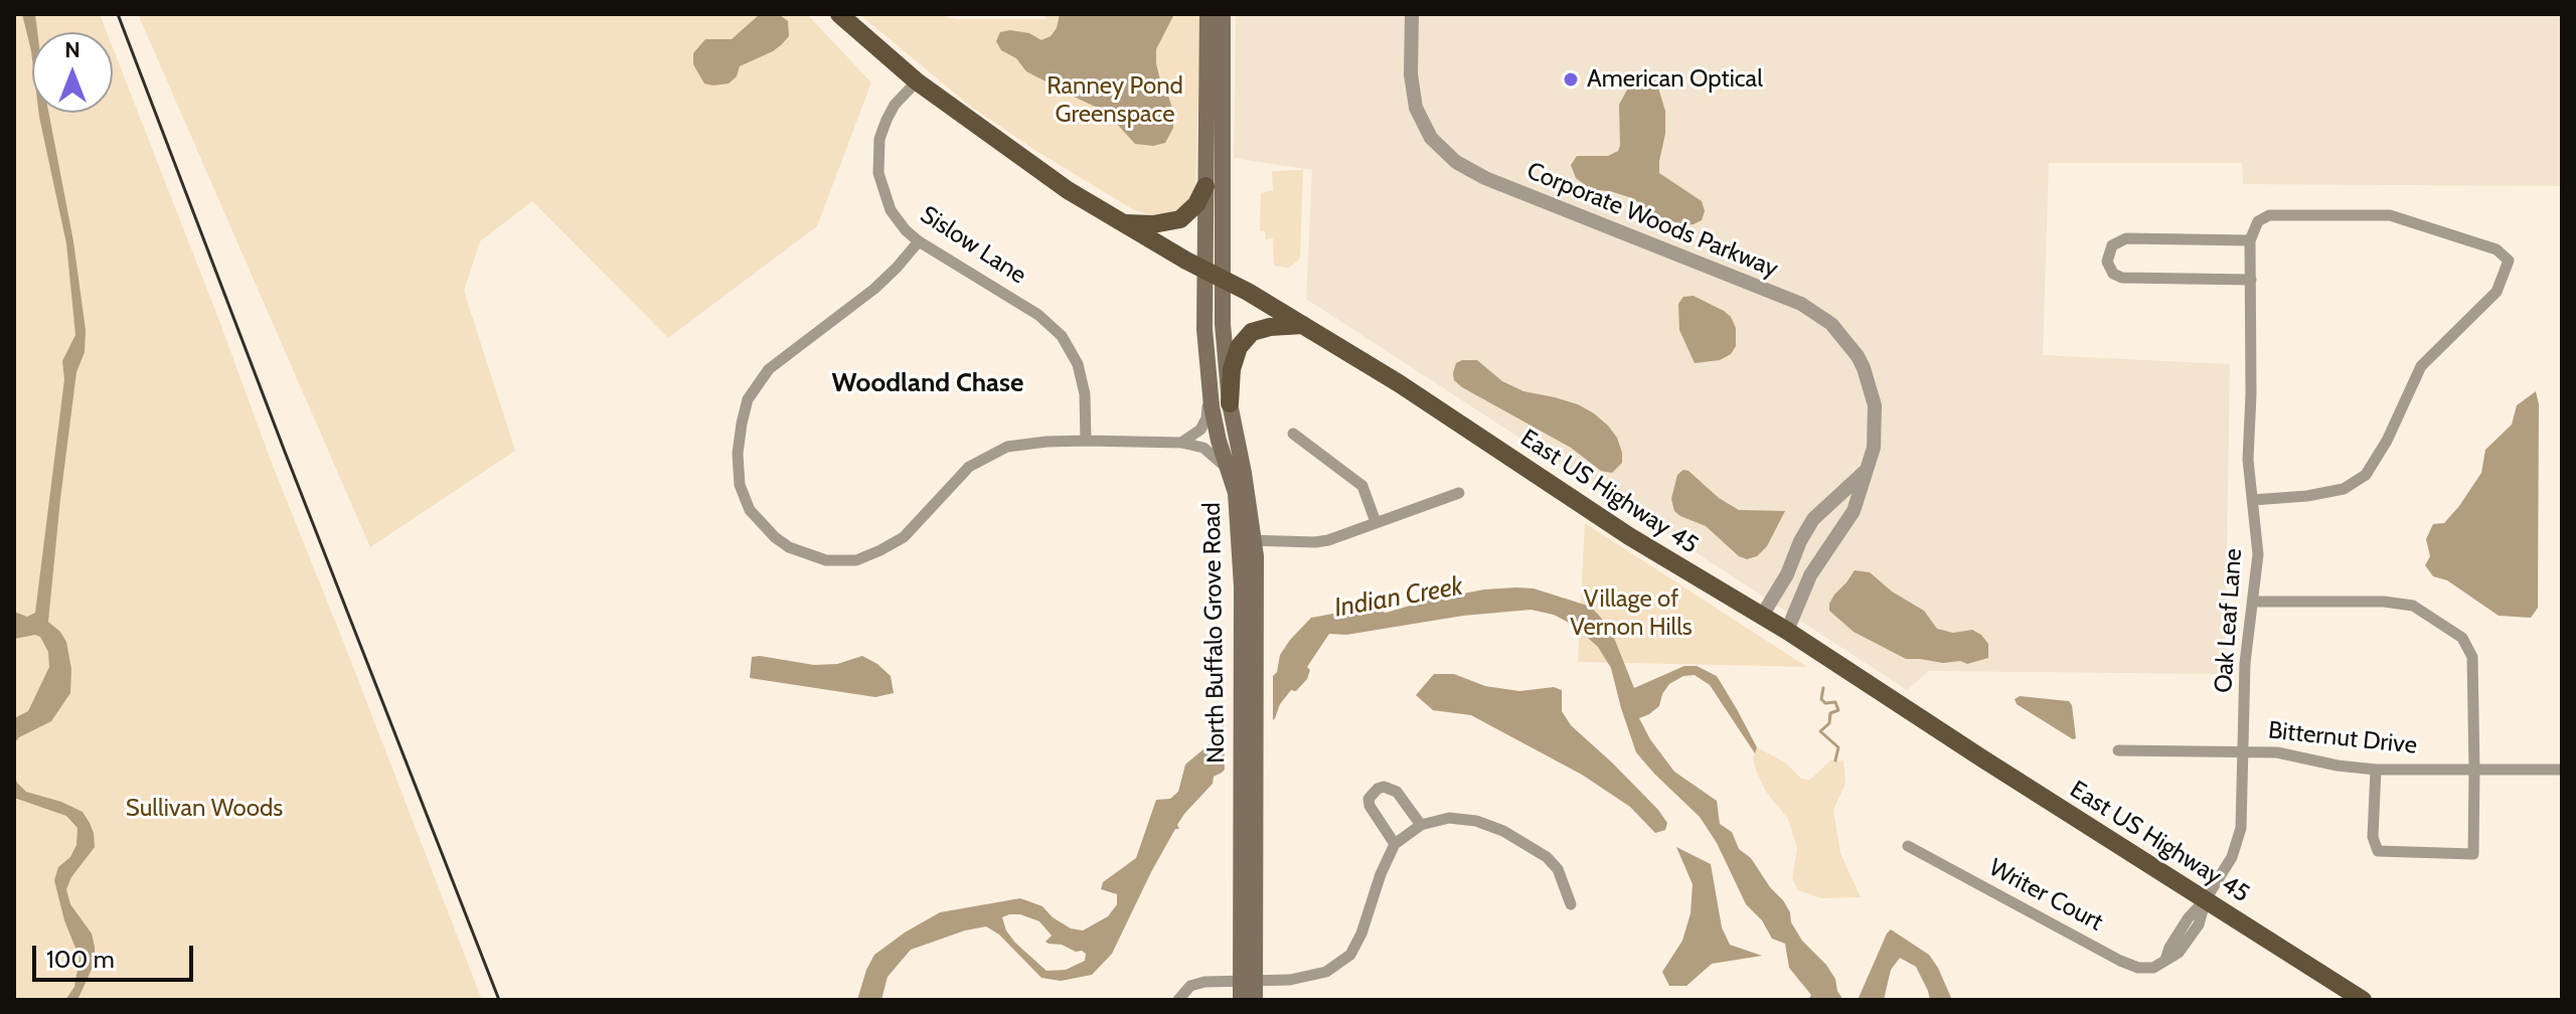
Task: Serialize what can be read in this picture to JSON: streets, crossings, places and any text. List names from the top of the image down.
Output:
{
  "streets": {
    "main road": ["East US Highway 45", "North Buffalo Grove Road"],
    "street": [
      "Corporate Woods Parkway",
      "Sislow Lane",
      "Oak Leaf Lane",
      "Bitternut Drive",
      "Writer Court"
    ]
  },
  "crossings": [
    ["Corporate Woods Parkway", "East US Highway 45"],
    ["Sislow Lane", "East US Highway 45"],
    ["East US Highway 45", "Oak Leaf Lane"],
    ["East US Highway 45", "North Buffalo Grove Road"],
    ["East US Highway 45", "Writer Court"],
    ["Oak Leaf Lane", "Bitternut Drive"],
    ["Oak Leaf Lane", "Writer Court"]
  ],
  "districts": ["Woodland Chase"],
  "water": ["Indian Creek"],
  "parks": ["Ranney Pond Greenspace", "Village of Vernon Hills", "Sullivan Woods"],
  "places": ["American Optical"],
  "scale_bar": "100 m",
  "north": "top"
}
